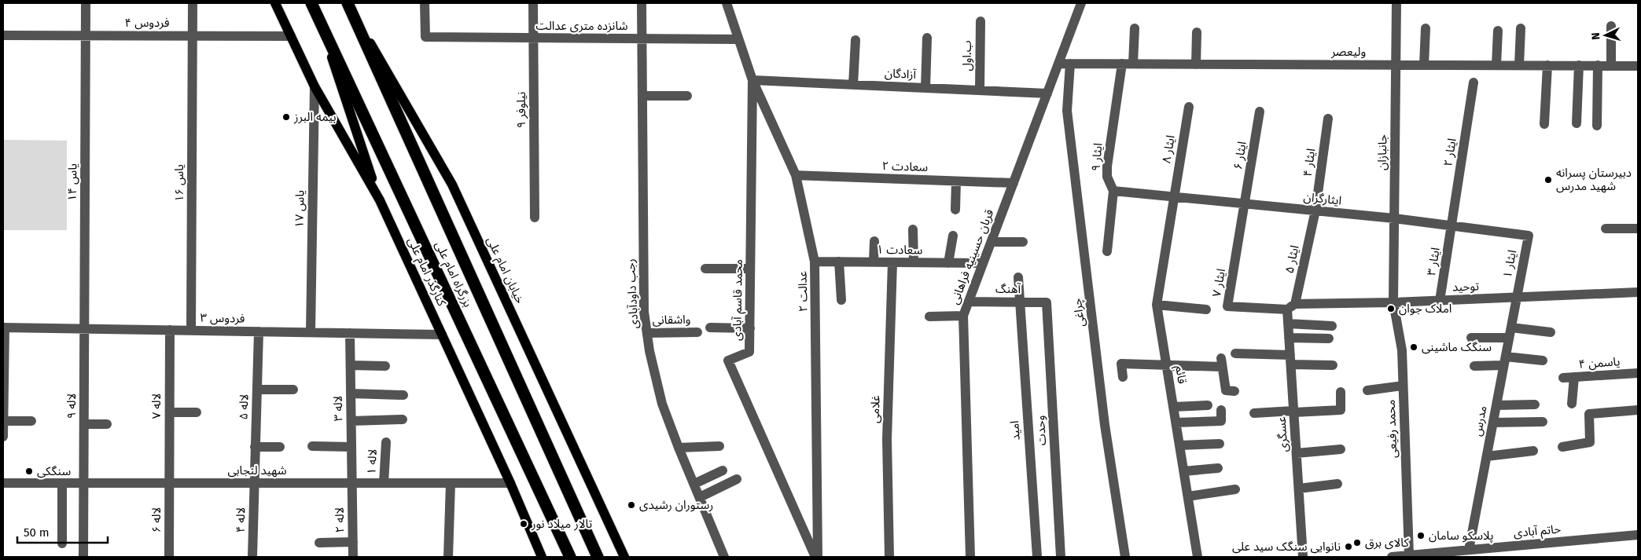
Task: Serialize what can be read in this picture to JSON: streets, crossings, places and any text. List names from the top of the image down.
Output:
{
  "streets": {
    "highway": ["بزرگراه امام علی"],
    "main road": ["خیابان امام علی", "کنارگذر امام علی"],
    "street": [
      "فردوس ۴",
      "شانزده متری عدالت",
      "ولیعصر",
      "ب.اول",
      "آزادگان",
      "نیلوفر ۹",
      "ایثار ۸",
      "جانبازان",
      "ایثار ۲",
      "ایثار ۶",
      "ایثار ۹",
      "ایثار ۴",
      "سعادت ۲",
      "یاس ۱۴",
      "یاس ۱۶",
      "ایثارگران",
      "یاس ۱۷",
      "سعادت ۱",
      "قربان حسینیه فراهانی",
      "ایثار ۵",
      "ایثار ۳",
      "ایثار ۱",
      "ایثار ۷",
      "توحید",
      "آهنگ",
      "عدالت ۲",
      "رجب داودآبادی",
      "محمد قاسم آبادی",
      "چراغی",
      "فردوس ۳",
      "واشقانی",
      "یاسمن ۴",
      "قائم",
      "لاله ۹",
      "لاله ۷",
      "لاله ۵",
      "لاله ۳",
      "غلامی",
      "مدرس",
      "محمد رفیعی",
      "امید",
      "وحدت",
      "عسگری",
      "لاله ۱",
      "شهید لنجابی",
      "لاله ۶",
      "لاله ۴",
      "لاله ۲",
      "حاتم آبادی"
    ]
  },
  "crossings": [
    ["فردوس ۴", "یاس ۱۴"],
    ["فردوس ۴", "یاس ۱۶"],
    ["فردوس ۴", "کنارگذر امام علی"],
    ["شانزده متری عدالت", "نیلوفر ۹"],
    ["شانزده متری عدالت", "عدالت ۲"],
    ["شانزده متری عدالت", "رجب داودآبادی"],
    ["ولیعصر", "جانبازان"],
    ["ولیعصر", "ایثار ۹"],
    ["ولیعصر", "قربان حسینیه فراهانی"],
    ["ولیعصر", "چراغی"],
    ["ب.اول", "آزادگان"],
    ["آزادگان", "قربان حسینیه فراهانی"],
    ["آزادگان", "عدالت ۲"],
    ["آزادگان", "محمد قاسم آبادی"],
    ["ایثار ۸", "ایثارگران"],
    ["ایثار ۸", "قائم"],
    ["جانبازان", "ایثارگران"],
    ["جانبازان", "توحید"],
    ["جانبازان", "محمد رفیعی"],
    ["ایثار ۲", "ایثارگران"],
    ["ایثار ۲", "ایثار ۳"],
    ["ایثار ۶", "ایثارگران"],
    ["ایثار ۶", "ایثار ۷"],
    ["ایثار ۹", "ایثارگران"],
    ["ایثار ۴", "ایثارگران"],
    ["ایثار ۴", "ایثار ۵"],
    ["سعادت ۲", "قربان حسینیه فراهانی"],
    ["سعادت ۲", "عدالت ۲"],
    ["یاس ۱۴", "فردوس ۳"],
    ["یاس ۱۴", "لاله ۹"],
    ["یاس ۱۶", "فردوس ۳"],
    ["ایثارگران", "ایثار ۵"],
    ["ایثارگران", "ایثار ۳"],
    ["ایثارگران", "ایثار ۱"],
    ["ایثارگران", "ایثار ۷"],
    ["ایثارگران", "قائم"],
    ["یاس ۱۷", "کنارگذر امام علی"],
    ["یاس ۱۷", "فردوس ۳"],
    ["سعادت ۱", "قربان حسینیه فراهانی"],
    ["سعادت ۱", "عدالت ۲"],
    ["سعادت ۱", "غلامی"],
    ["قربان حسینیه فراهانی", "آهنگ"],
    ["ایثار ۵", "ایثار ۷"],
    ["ایثار ۵", "توحید"],
    ["ایثار ۵", "عسگری"],
    ["ایثار ۳", "توحید"],
    ["ایثار ۱", "توحید"],
    ["ایثار ۱", "مدرس"],
    ["خیابان امام علی", "بزرگراه امام علی"],
    ["کنارگذر امام علی", "فردوس ۳"],
    ["کنارگذر امام علی", "شهید لنجابی"],
    ["ایثار ۷", "توحید"],
    ["ایثار ۷", "عسگری"],
    ["توحید", "مدرس"],
    ["توحید", "محمد رفیعی"],
    ["توحید", "عسگری"],
    ["آهنگ", "امید"],
    ["آهنگ", "وحدت"],
    ["عدالت ۲", "محمد قاسم آبادی"],
    ["رجب داودآبادی", "واشقانی"],
    ["فردوس ۳", "لاله ۹"],
    ["فردوس ۳", "لاله ۷"],
    ["فردوس ۳", "لاله ۵"],
    ["فردوس ۳", "لاله ۳"],
    ["لاله ۹", "شهید لنجابی"],
    ["لاله ۷", "شهید لنجابی"],
    ["لاله ۷", "لاله ۶"],
    ["لاله ۵", "شهید لنجابی"],
    ["لاله ۵", "لاله ۴"],
    ["لاله ۳", "شهید لنجابی"],
    ["لاله ۳", "لاله ۲"],
    ["مدرس", "حاتم آبادی"],
    ["محمد رفیعی", "حاتم آبادی"],
    ["لاله ۱", "شهید لنجابی"],
    ["شهید لنجابی", "لاله ۶"],
    ["شهید لنجابی", "لاله ۴"],
    ["شهید لنجابی", "لاله ۲"]
  ],
  "places": [
    "بیمه البرز",
    "دبیرستان پسرانه شهید مدرس",
    "املاک جوان",
    "سنگک ماشینی",
    "سنگکی",
    "رستوران رشیدی",
    "تالار میلاد نور",
    "پلاسکو سامان",
    "کالای برق",
    "نانوایی سنگک سید علی"
  ],
  "scale_bar": "50 m",
  "north": "left"
}
